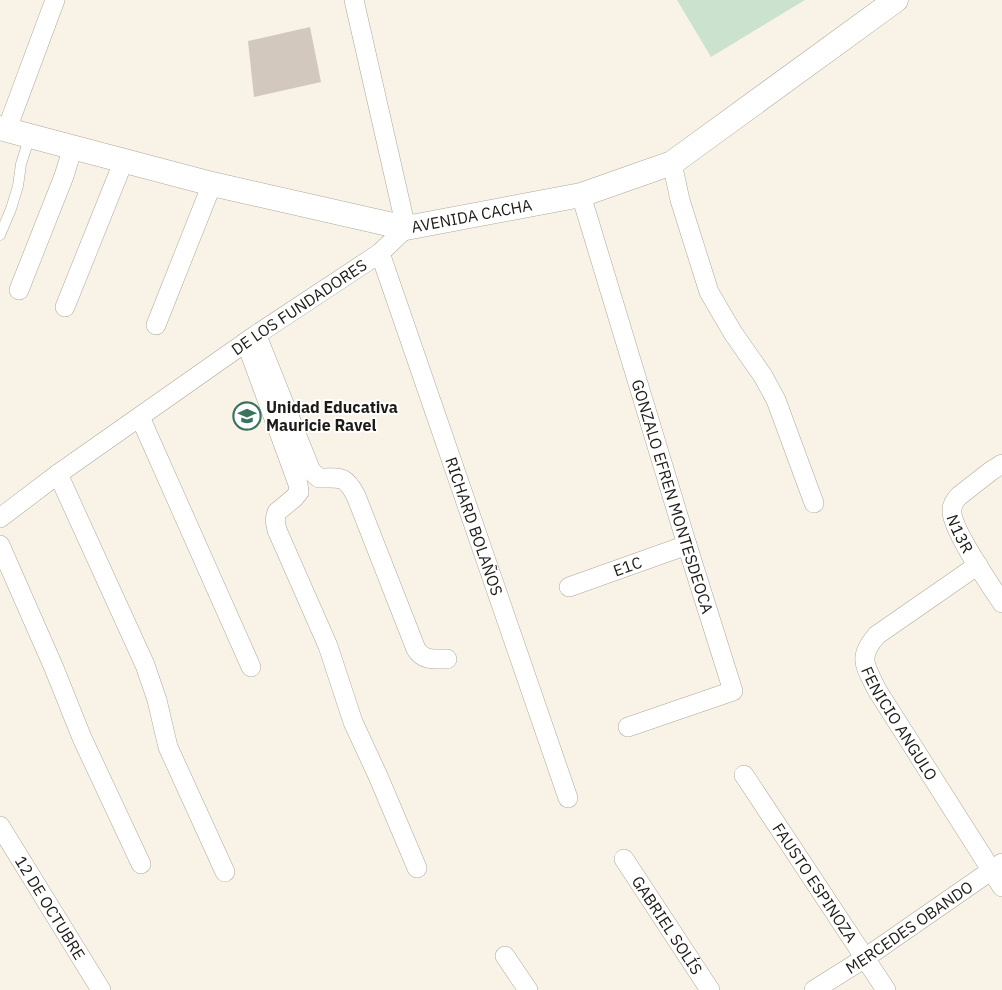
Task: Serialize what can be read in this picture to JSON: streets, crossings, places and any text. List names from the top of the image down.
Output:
{
  "streets": {
    "street": [
      "AVENIDA CACHA",
      "DE LOS FUNDADORES",
      "GONZALO EFREN MONTESDEOCA",
      "RICHARD BOLAÑOS",
      "N13R",
      "E1C",
      "FENICIO ANGULO",
      "FAUSTO ESPINOZA",
      "12 DE OCTUBRE",
      "GABRIEL SOLÍS",
      "MERCEDES OBANDO"
    ]
  },
  "crossings": [
    ["AVENIDA CACHA", "DE LOS FUNDADORES"],
    ["AVENIDA CACHA", "GONZALO EFREN MONTESDEOCA"],
    ["DE LOS FUNDADORES", "RICHARD BOLAÑOS"],
    ["GONZALO EFREN MONTESDEOCA", "E1C"],
    ["N13R", "FENICIO ANGULO"],
    ["FENICIO ANGULO", "MERCEDES OBANDO"],
    ["FAUSTO ESPINOZA", "MERCEDES OBANDO"]
  ],
  "places": {
    "school or university": ["Unidad Educativa Mauricie Ravel"]
  }
}
